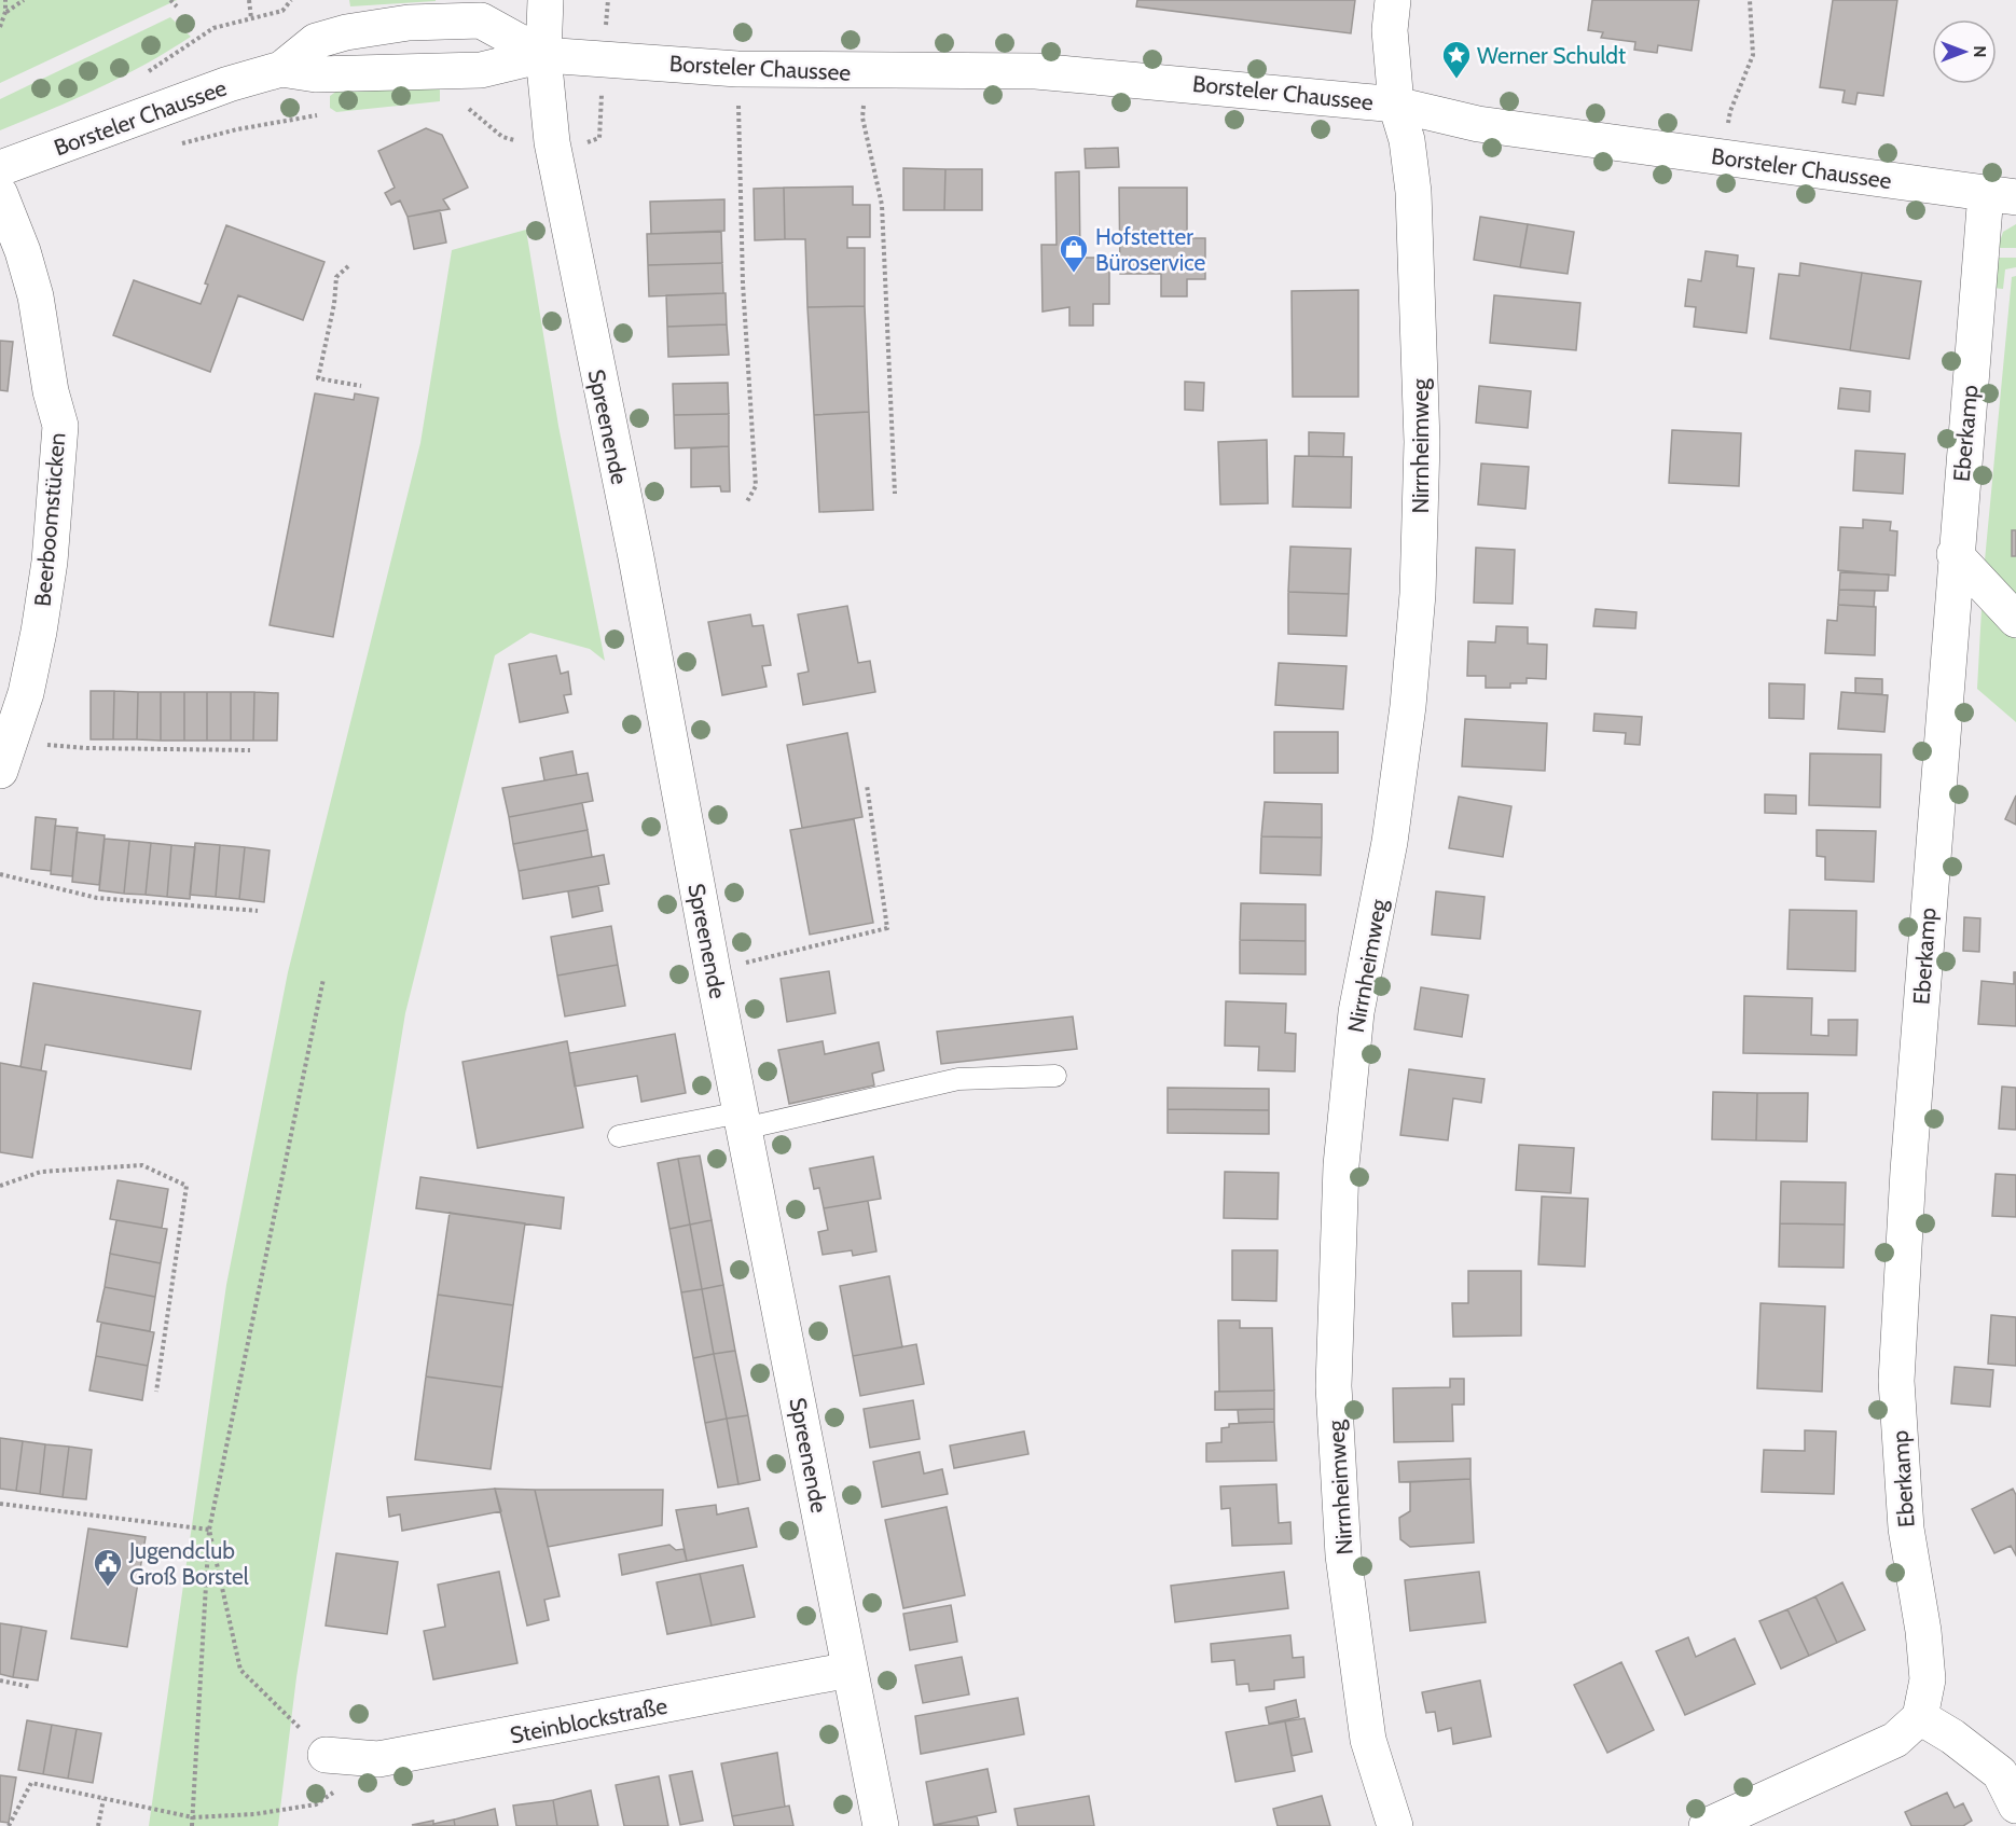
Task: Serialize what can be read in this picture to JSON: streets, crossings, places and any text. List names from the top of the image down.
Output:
{
  "streets": {
    "street": [
      "Borsteler Chaussee",
      "Spreenende",
      "Eberkamp",
      "Nirrnheimweg",
      "Beerboomstücken",
      "Steinblockstraße"
    ]
  },
  "crossings": [
    ["Borsteler Chaussee", "Spreenende"],
    ["Borsteler Chaussee", "Eberkamp"],
    ["Borsteler Chaussee", "Nirrnheimweg"],
    ["Spreenende", "Steinblockstraße"]
  ],
  "places": {
    "place": ["Werner Schuldt"],
    "shop": ["Hofstetter Büroservice"],
    "public building": ["Jugendclub Groß Borstel"]
  },
  "north": "right"
}
